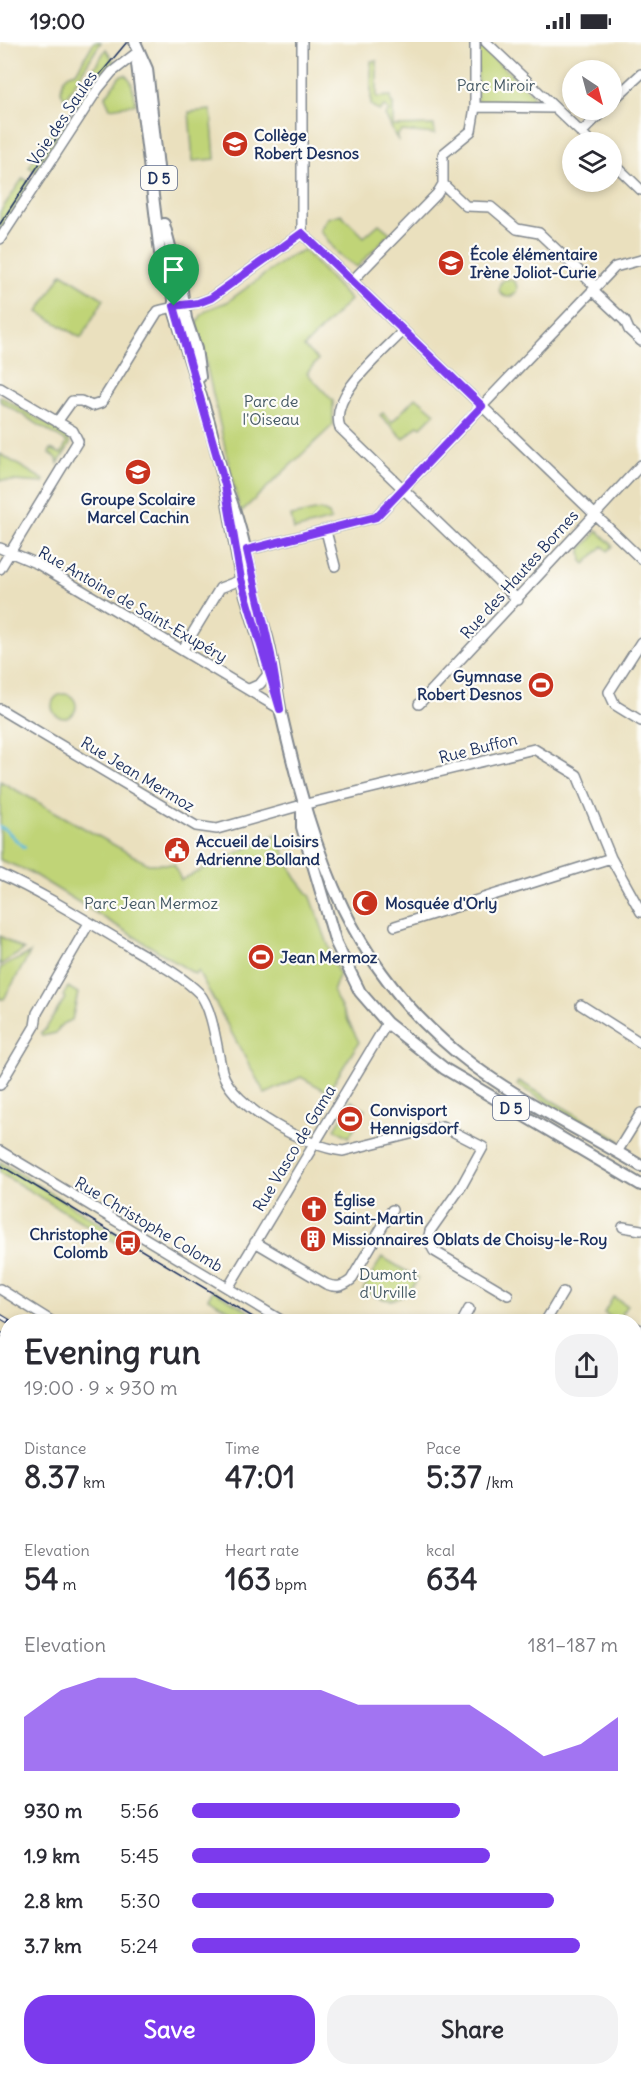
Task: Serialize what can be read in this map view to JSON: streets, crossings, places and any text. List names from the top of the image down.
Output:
{
  "streets": {
    "main road": ["D 5"],
    "street": [
      "Voie des Saules",
      "Rue des Hautes Bornes",
      "Rue Antoine de Saint-Exupéry",
      "Rue Buffon",
      "Rue Jean Mermoz",
      "Rue Vasco de Gama",
      "Rue Christophe Colomb"
    ]
  },
  "crossings": [
    ["Voie des Saules", "D 5"],
    ["D 5", "Rue Antoine de Saint-Exupéry"],
    ["D 5", "Rue Buffon"],
    ["D 5", "Rue Jean Mermoz"],
    ["D 5", "Rue Vasco de Gama"],
    ["Rue Buffon", "Rue Jean Mermoz"],
    ["Rue Vasco de Gama", "Rue Christophe Colomb"]
  ],
  "parks": [
    "Parc Miroir",
    "Parc de l'Oiseau",
    "Parc Jean Mermoz",
    "Dumont d'Urville"
  ],
  "places": {
    "school or university": ["Collège Robert Desnos", "École élémentaire Irène Joliot-Curie", "Groupe Scolaire Marcel Cachin"],
    "sports": ["Gymnase Robert Desnos", "Jean Mermoz", "Convisport Hennigsdorf"],
    "public building": ["Accueil de Loisirs Adrienne Bolland"],
    "mosque": ["Mosquée d'Orly"],
    "church": ["Église Saint-Martin"],
    "building": ["Missionnaires Oblats de Choisy-le-Roy"],
    "bus stop": ["Christophe Colomb"]
  },
  "north": "bottom right",
  "page": {
    "status": "19:00",
    "heading": ["Evening run", "19:00 · 9 × 930 m"],
    "stats": [
      ["Distance", "8.37 km"],
      ["Time", "47:01"],
      ["Pace", "5:37 /km"],
      ["Elevation", "54 m"],
      ["Heart rate", "163 bpm"],
      ["kcal", "634"]
    ],
    "chart": ["Elevation", "181–187 m"],
    "list": [
      {
        "name": "930 m",
        "note": "5:56"
      },
      {
        "name": "1.9 km",
        "note": "5:45"
      },
      {
        "name": "2.8 km",
        "note": "5:30"
      },
      {
        "name": "3.7 km",
        "note": "5:24"
      }
    ],
    "buttons": ["Save", "Share"]
  }
}
